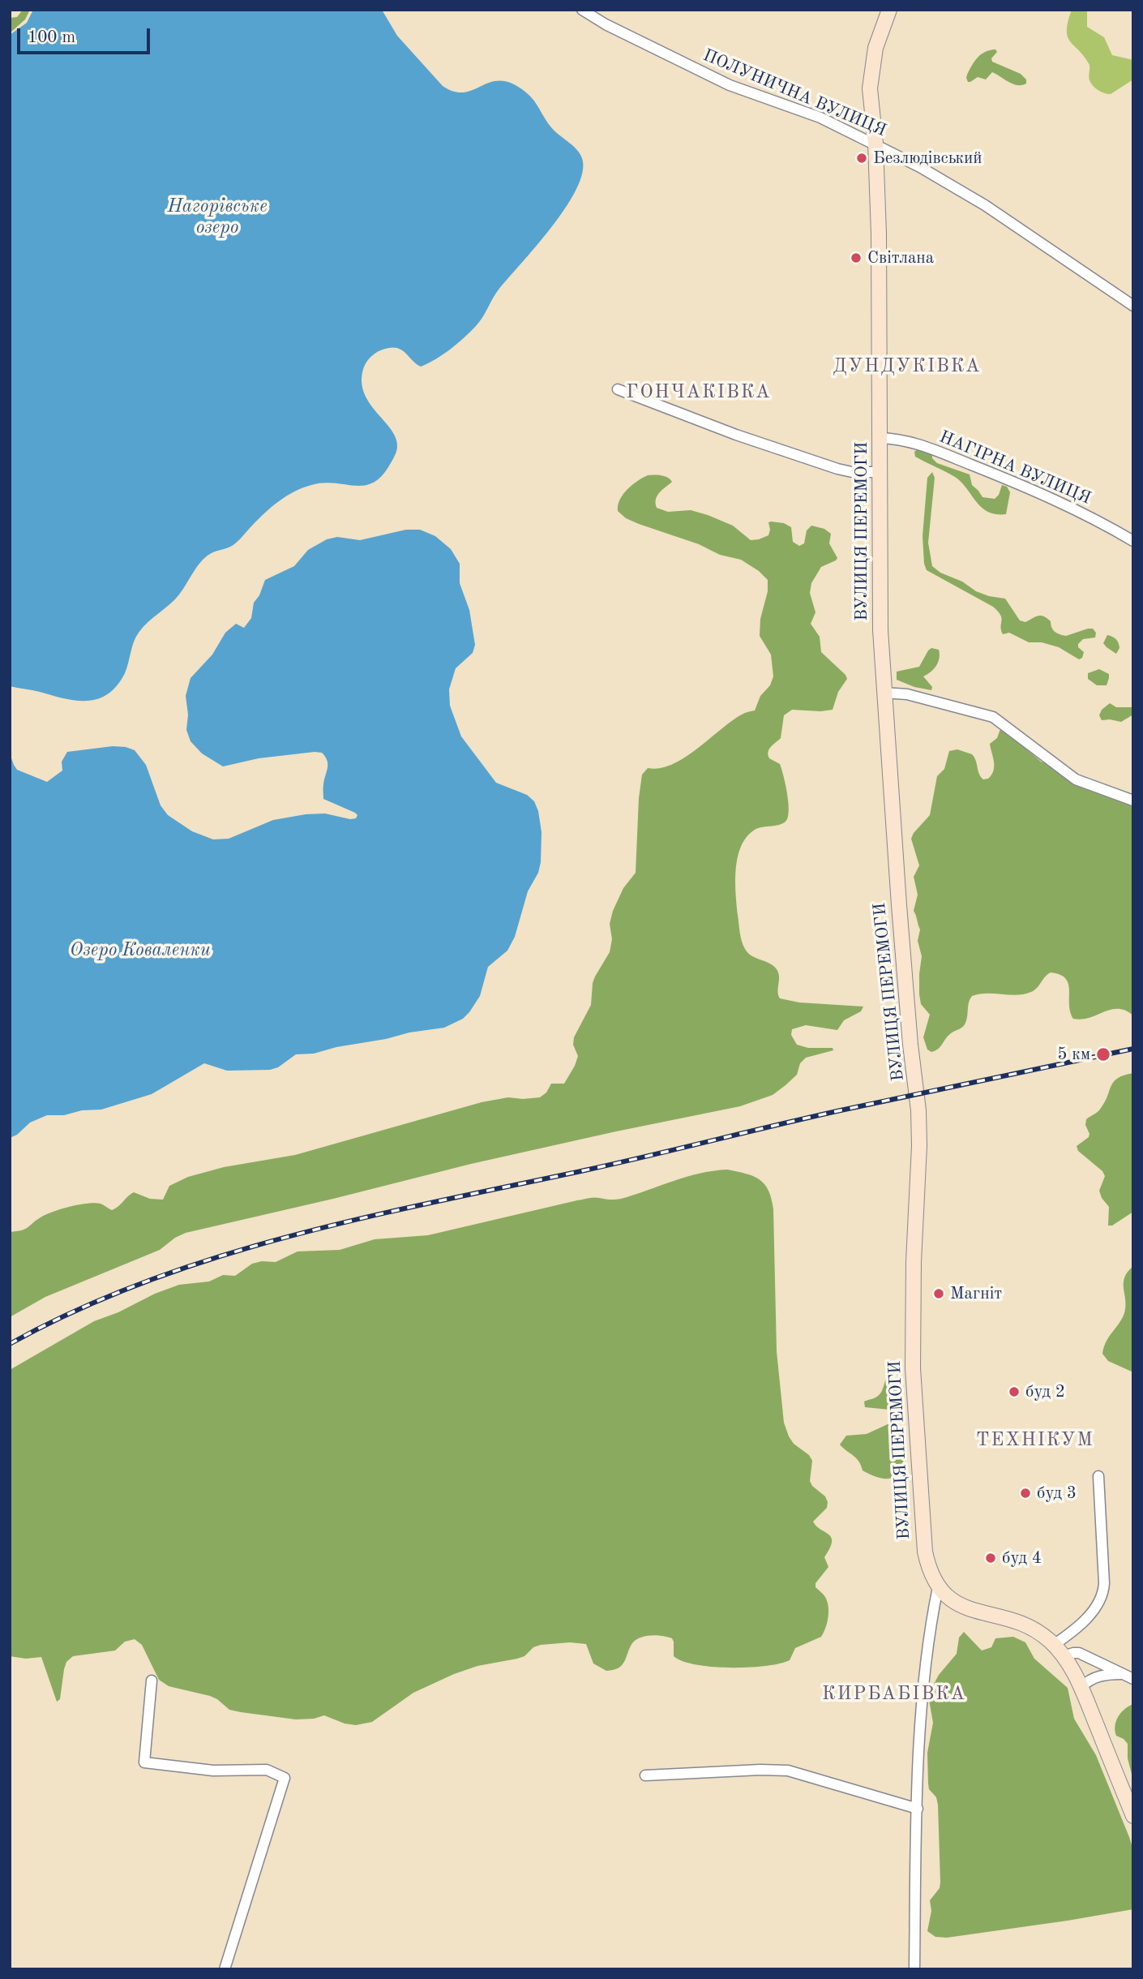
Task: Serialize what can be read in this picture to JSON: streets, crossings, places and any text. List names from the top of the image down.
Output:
{
  "streets": {
    "street": ["ПОЛУНИЧНА ВУЛИЦЯ", "НАГІРНА ВУЛИЦЯ", "ВУЛИЦЯ ПЕРЕМОГИ"]
  },
  "crossings": [
    ["ПОЛУНИЧНА ВУЛИЦЯ", "ВУЛИЦЯ ПЕРЕМОГИ"],
    ["НАГІРНА ВУЛИЦЯ", "ВУЛИЦЯ ПЕРЕМОГИ"]
  ],
  "districts": [
    "ДУНДУКІВКА",
    "ГОНЧАКІВКА",
    "ТЕХНІКУМ",
    "КИРБАБІВКА"
  ],
  "water": ["Нагорівське озеро", "Озеро Коваленки"],
  "places": [
    "Безлюдівський",
    "Світлана",
    "5 км",
    "Магніт",
    "буд 2",
    "буд 3",
    "буд 4"
  ],
  "scale_bar": "100 m"
}
